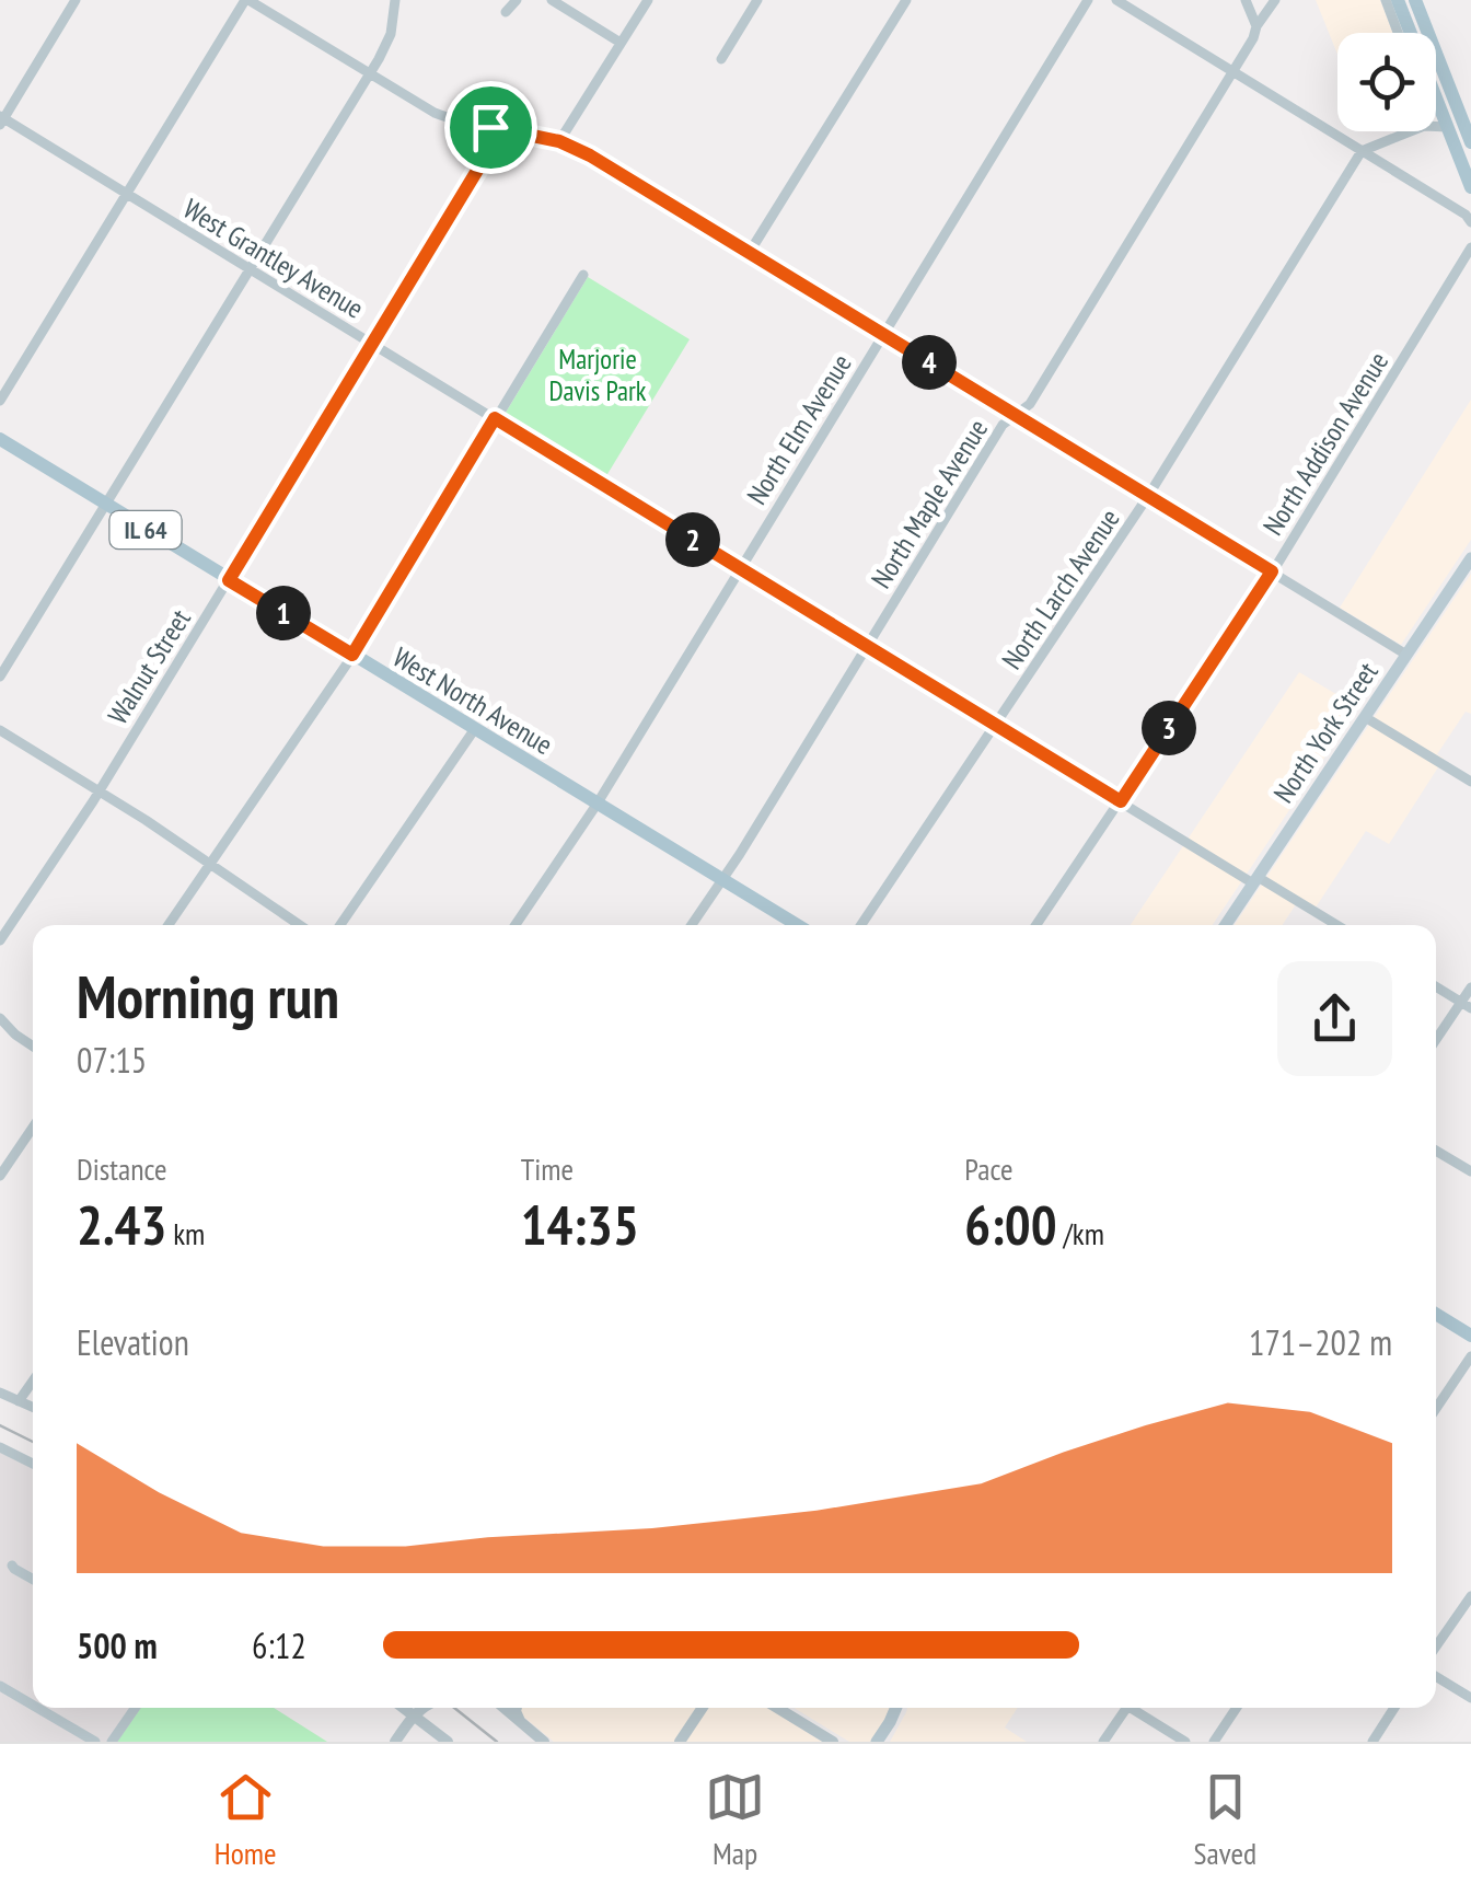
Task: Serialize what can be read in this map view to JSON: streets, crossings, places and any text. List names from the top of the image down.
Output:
{
  "streets": {
    "main road": ["IL 64", "West North Avenue", "North York Street"],
    "street": [
      "West Grantley Avenue",
      "North Elm Avenue",
      "North Addison Avenue",
      "North Maple Avenue",
      "North Larch Avenue",
      "Walnut Street"
    ]
  },
  "crossings": [
    ["West Grantley Avenue", "North Elm Avenue"],
    ["West Grantley Avenue", "North Addison Avenue"],
    ["West Grantley Avenue", "North Maple Avenue"],
    ["West Grantley Avenue", "North Larch Avenue"],
    ["West Grantley Avenue", "Walnut Street"],
    ["West Grantley Avenue", "North York Street"],
    ["North Elm Avenue", "West North Avenue"],
    ["North Maple Avenue", "West North Avenue"],
    ["Walnut Street", "West North Avenue"]
  ],
  "parks": ["Marjorie Davis Park"],
  "page": {
    "pins": [
      "4",
      "2",
      "1",
      "3"
    ],
    "heading": ["Morning run", "07:15"],
    "stats": [
      ["Distance", "2.43 km"],
      ["Time", "14:35"],
      ["Pace", "6:00 /km"]
    ],
    "chart": ["Elevation", "171–202 m"],
    "list": [
      {
        "name": "500 m",
        "note": "6:12"
      }
    ],
    "tabs": ["Home", "Map", "Saved"]
  }
}
